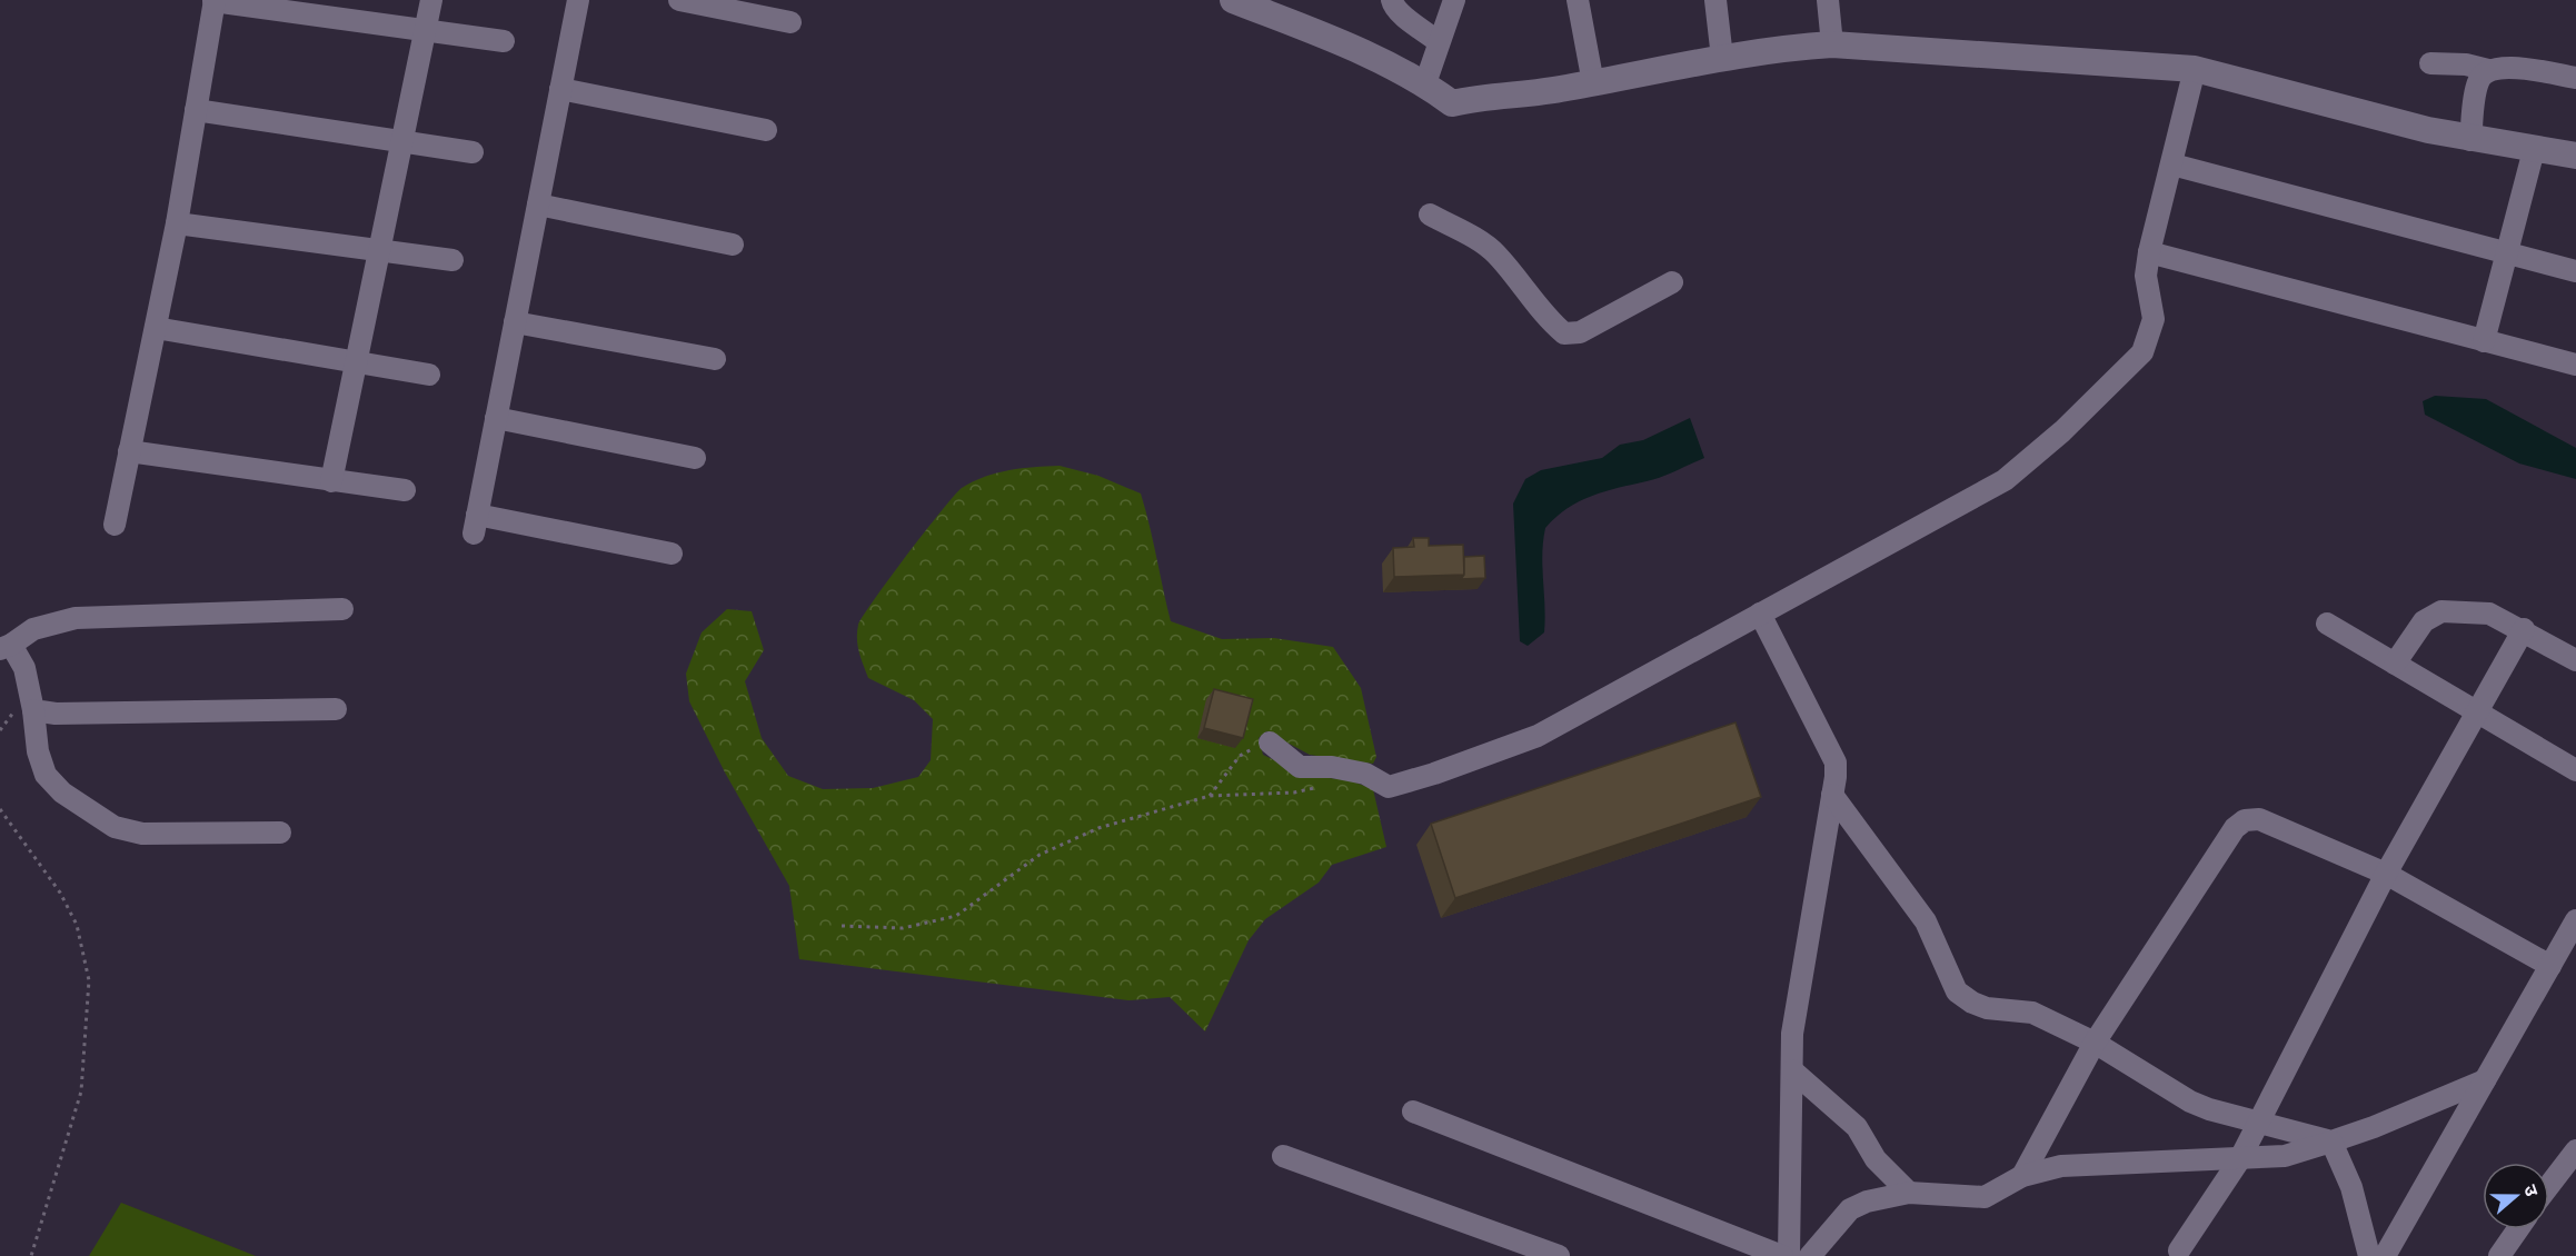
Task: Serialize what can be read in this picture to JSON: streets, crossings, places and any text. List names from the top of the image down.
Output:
{
  "north": "right"
}
